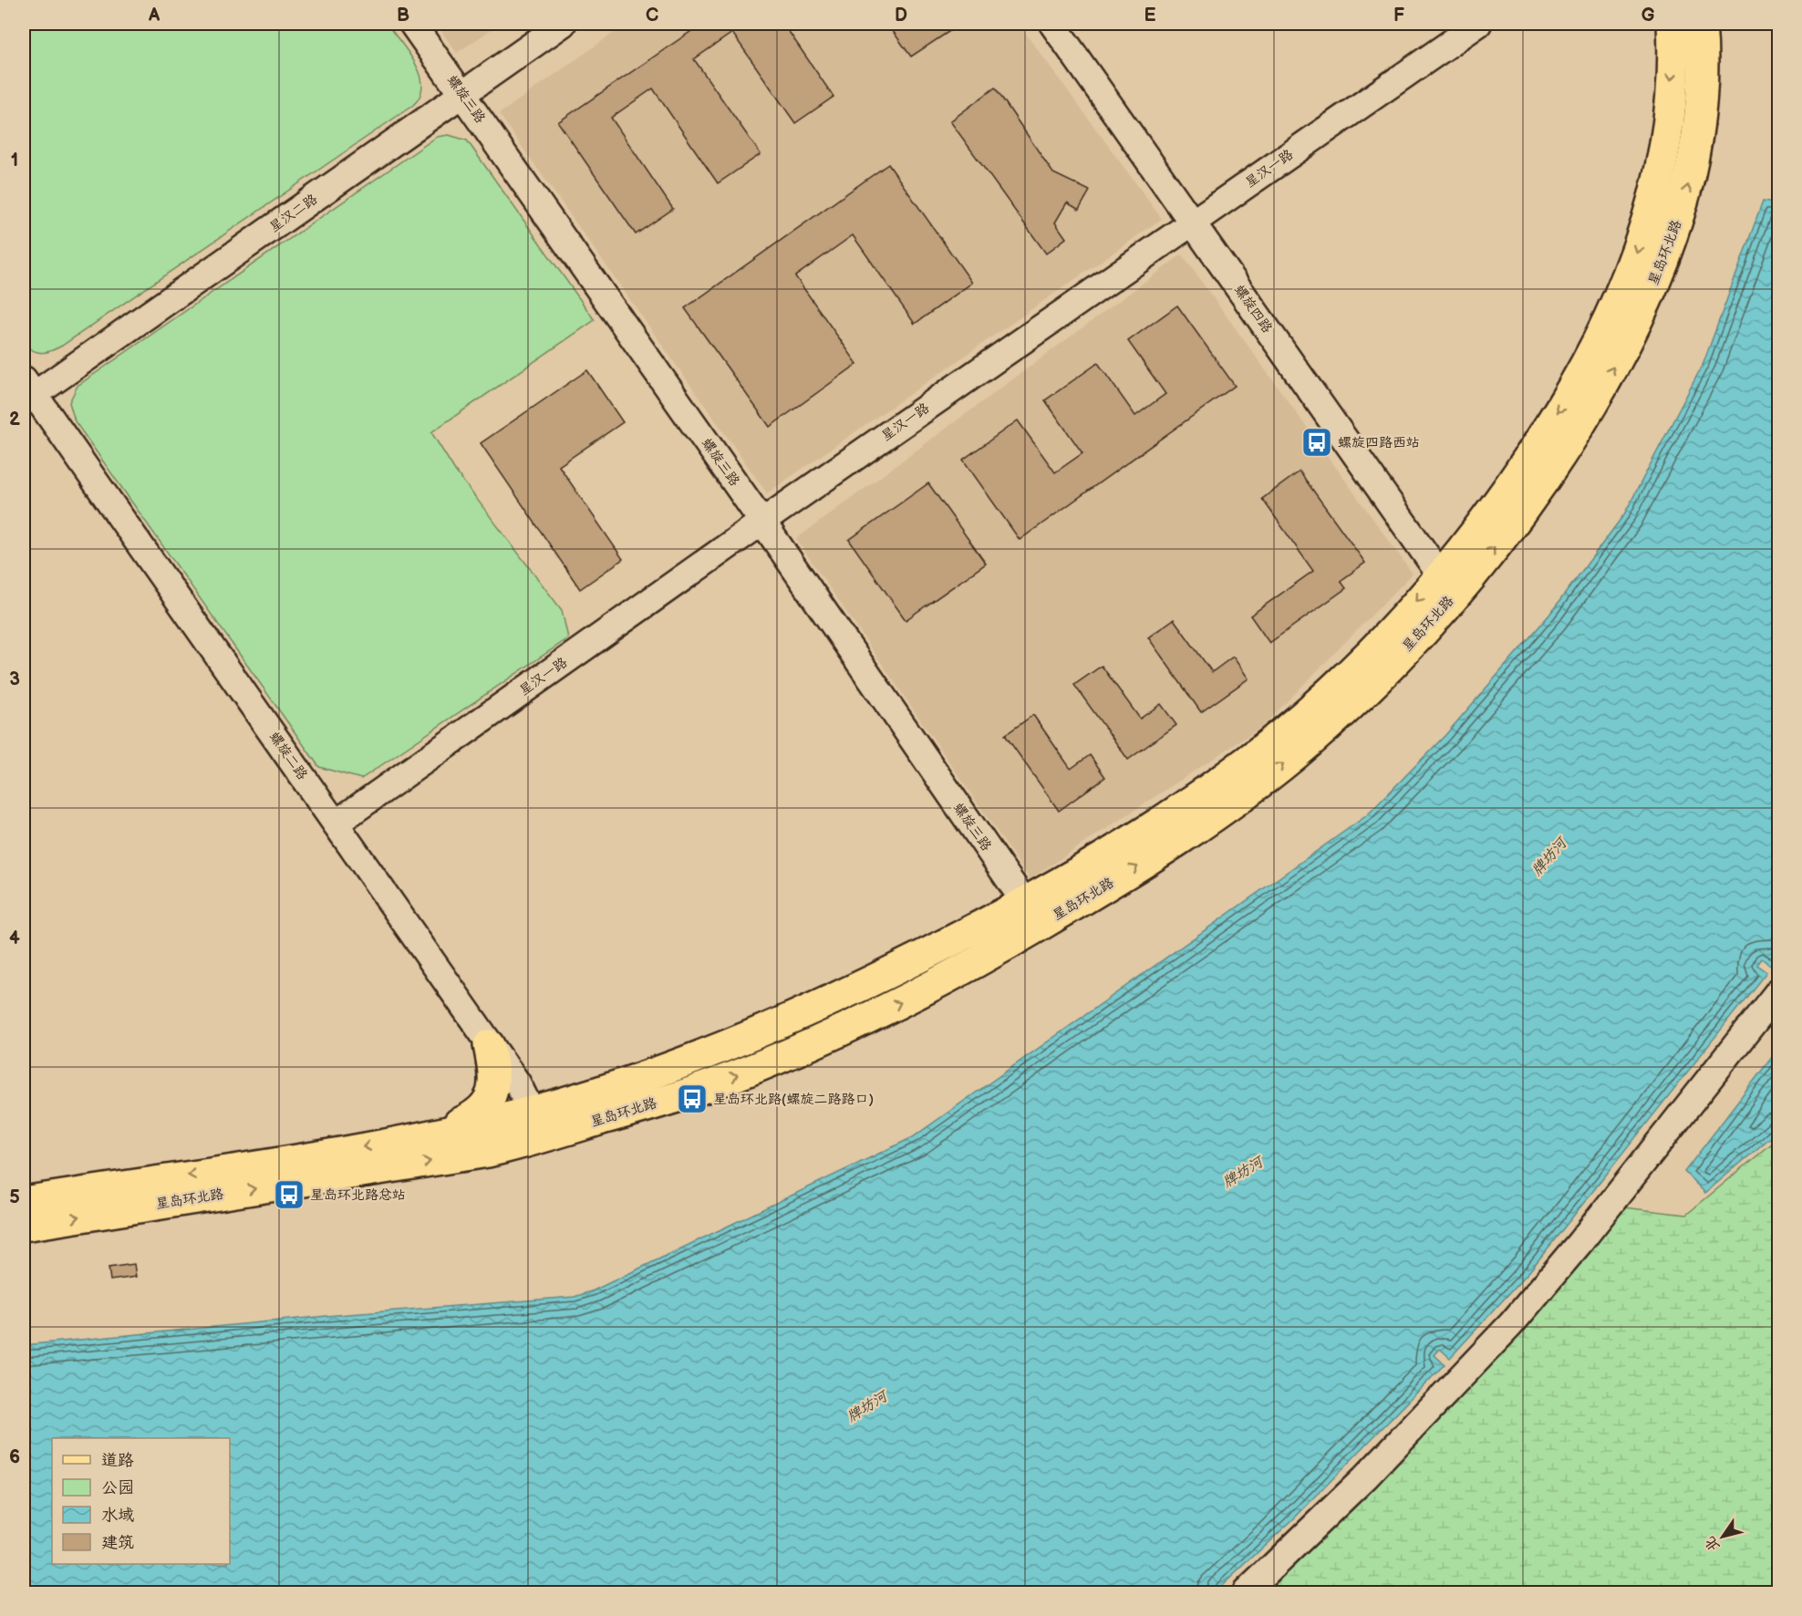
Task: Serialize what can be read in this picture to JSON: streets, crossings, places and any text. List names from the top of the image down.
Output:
{
  "streets": {
    "main road": ["星岛环北路"],
    "street": [
      "螺旋三路",
      "星汉一路",
      "星汉二路",
      "螺旋四路",
      "螺旋二路"
    ]
  },
  "crossings": [
    ["螺旋三路", "星汉一路"],
    ["螺旋三路", "星汉二路"],
    ["螺旋三路", "星岛环北路"],
    ["星汉一路", "螺旋四路"],
    ["星汉一路", "螺旋二路"],
    ["星汉二路", "螺旋二路"],
    ["星岛环北路", "螺旋四路"],
    ["星岛环北路", "螺旋二路"]
  ],
  "water": ["牌坊河"],
  "places": {
    "bus stop": ["螺旋四路西站", "星岛环北路(螺旋二路路口)", "星岛环北路总站"]
  },
  "legend": [
    "道路",
    "公园",
    "水域",
    "建筑"
  ],
  "north": "bottom left",
  "grid": {
    "columns": [
      "A",
      "B",
      "C",
      "D",
      "E",
      "F",
      "G"
    ],
    "rows": [
      "1",
      "2",
      "3",
      "4",
      "5",
      "6"
    ]
  }
}
